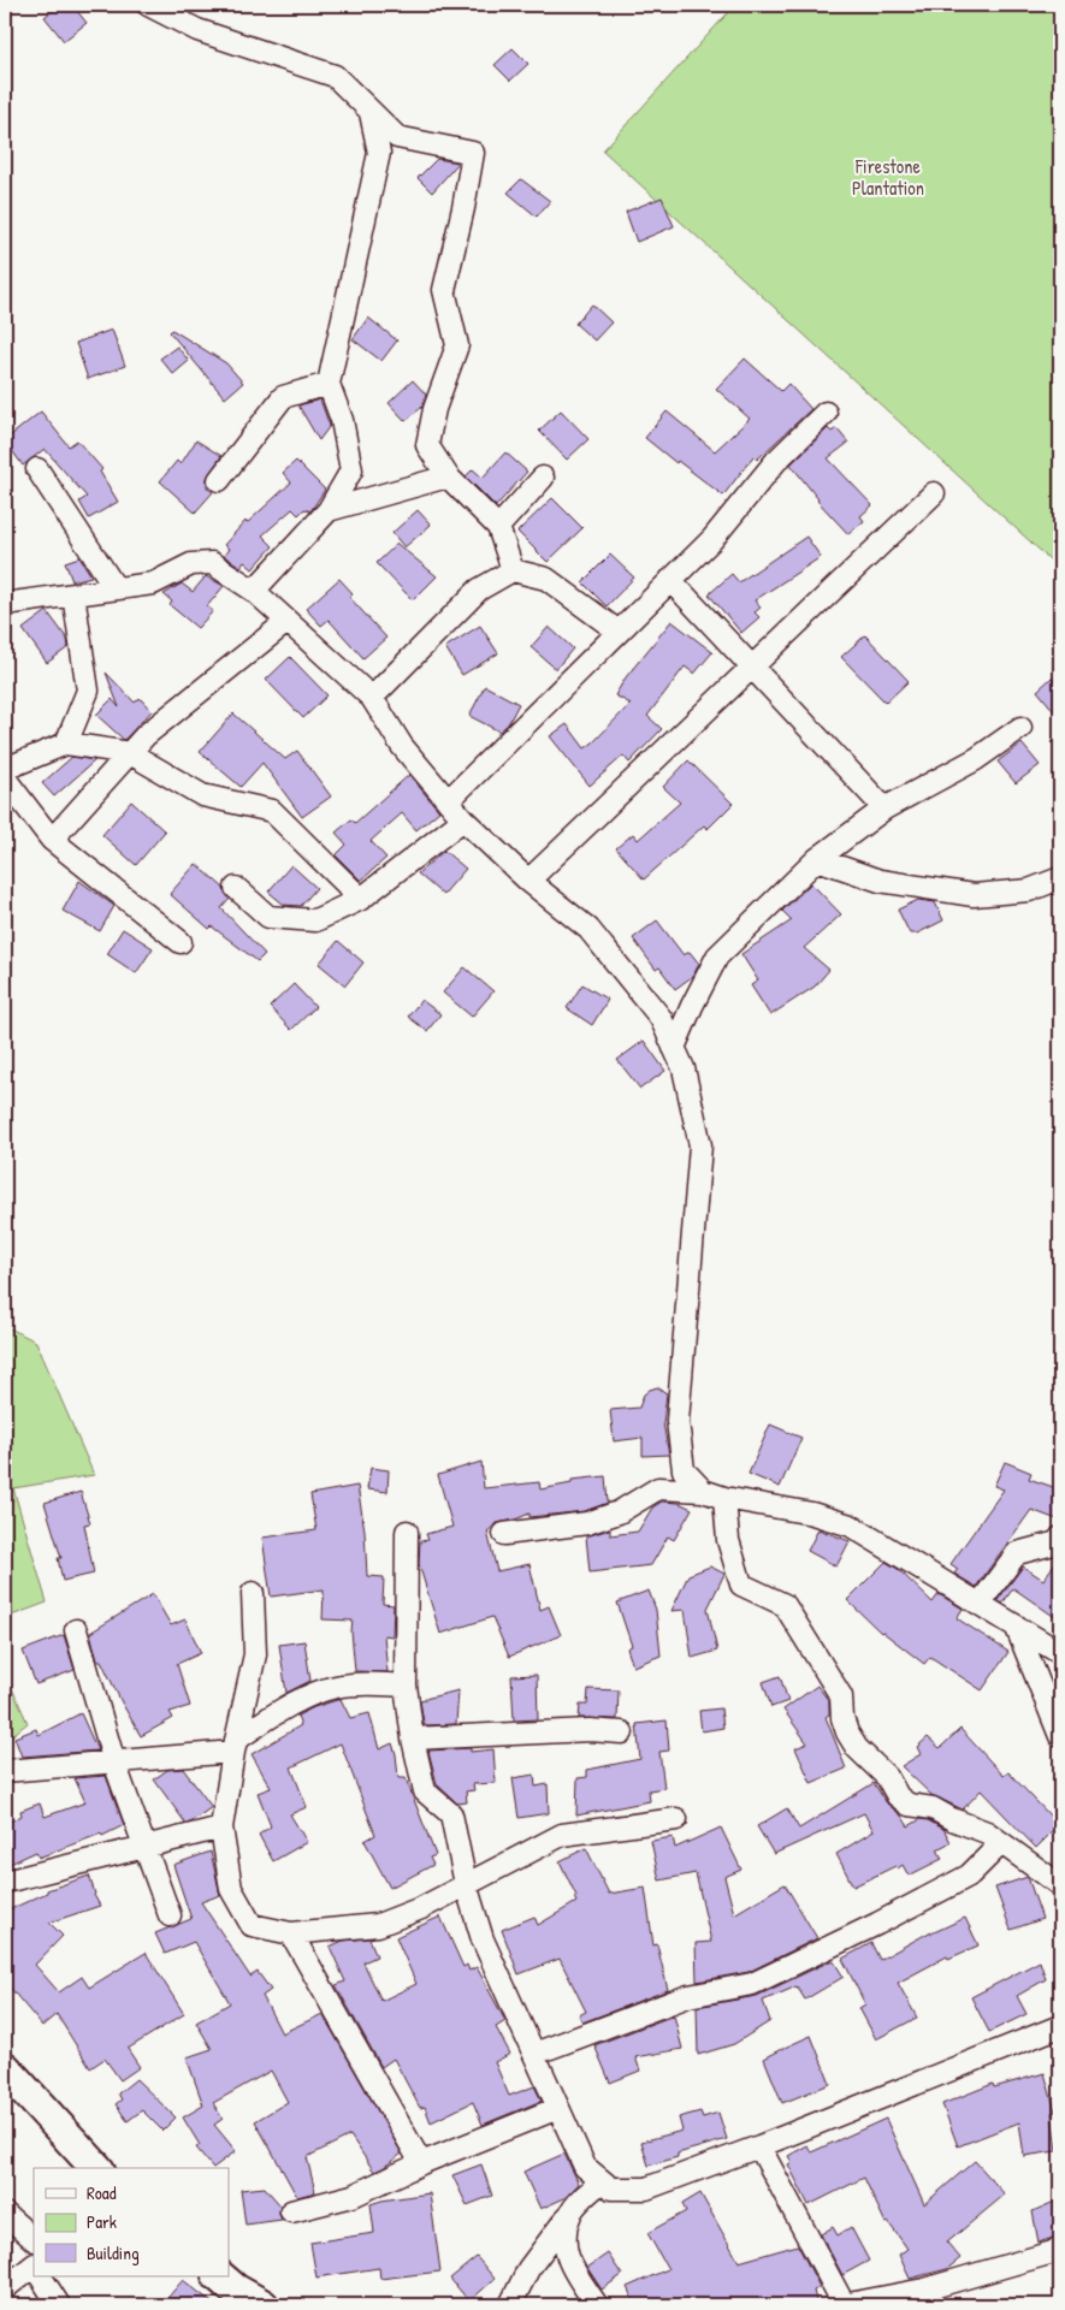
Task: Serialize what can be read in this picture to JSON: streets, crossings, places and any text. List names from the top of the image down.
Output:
{
  "parks": ["Firestone Plantation"],
  "legend": ["Road", "Park", "Building"]
}
